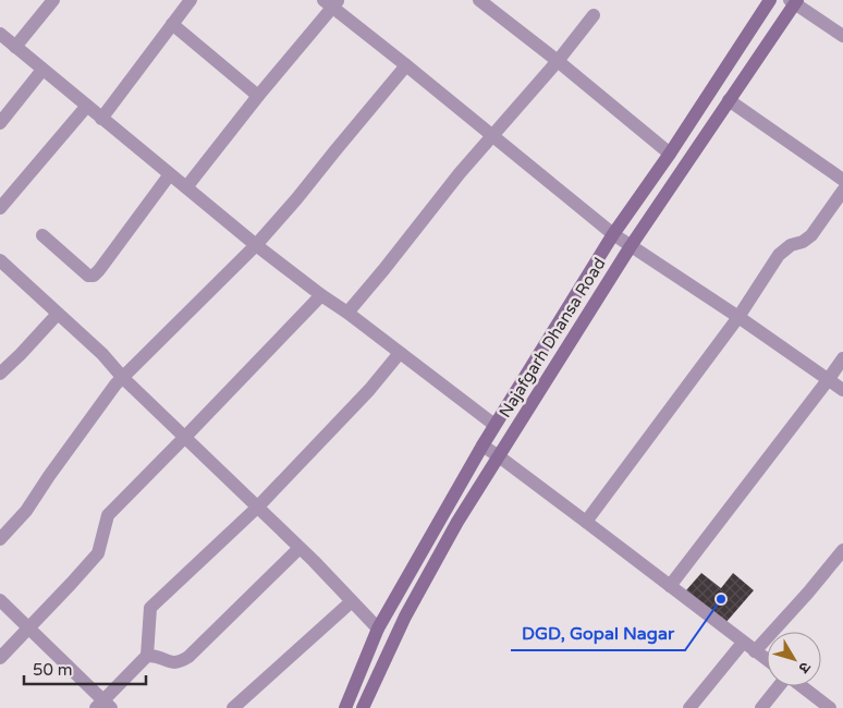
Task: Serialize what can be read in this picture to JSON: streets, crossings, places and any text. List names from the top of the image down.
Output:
{
  "streets": {
    "main road": ["Najafgarh Dhansa Road"]
  },
  "places": ["DGD, Gopal Nagar"],
  "scale_bar": "50 m",
  "north": "bottom right"
}
